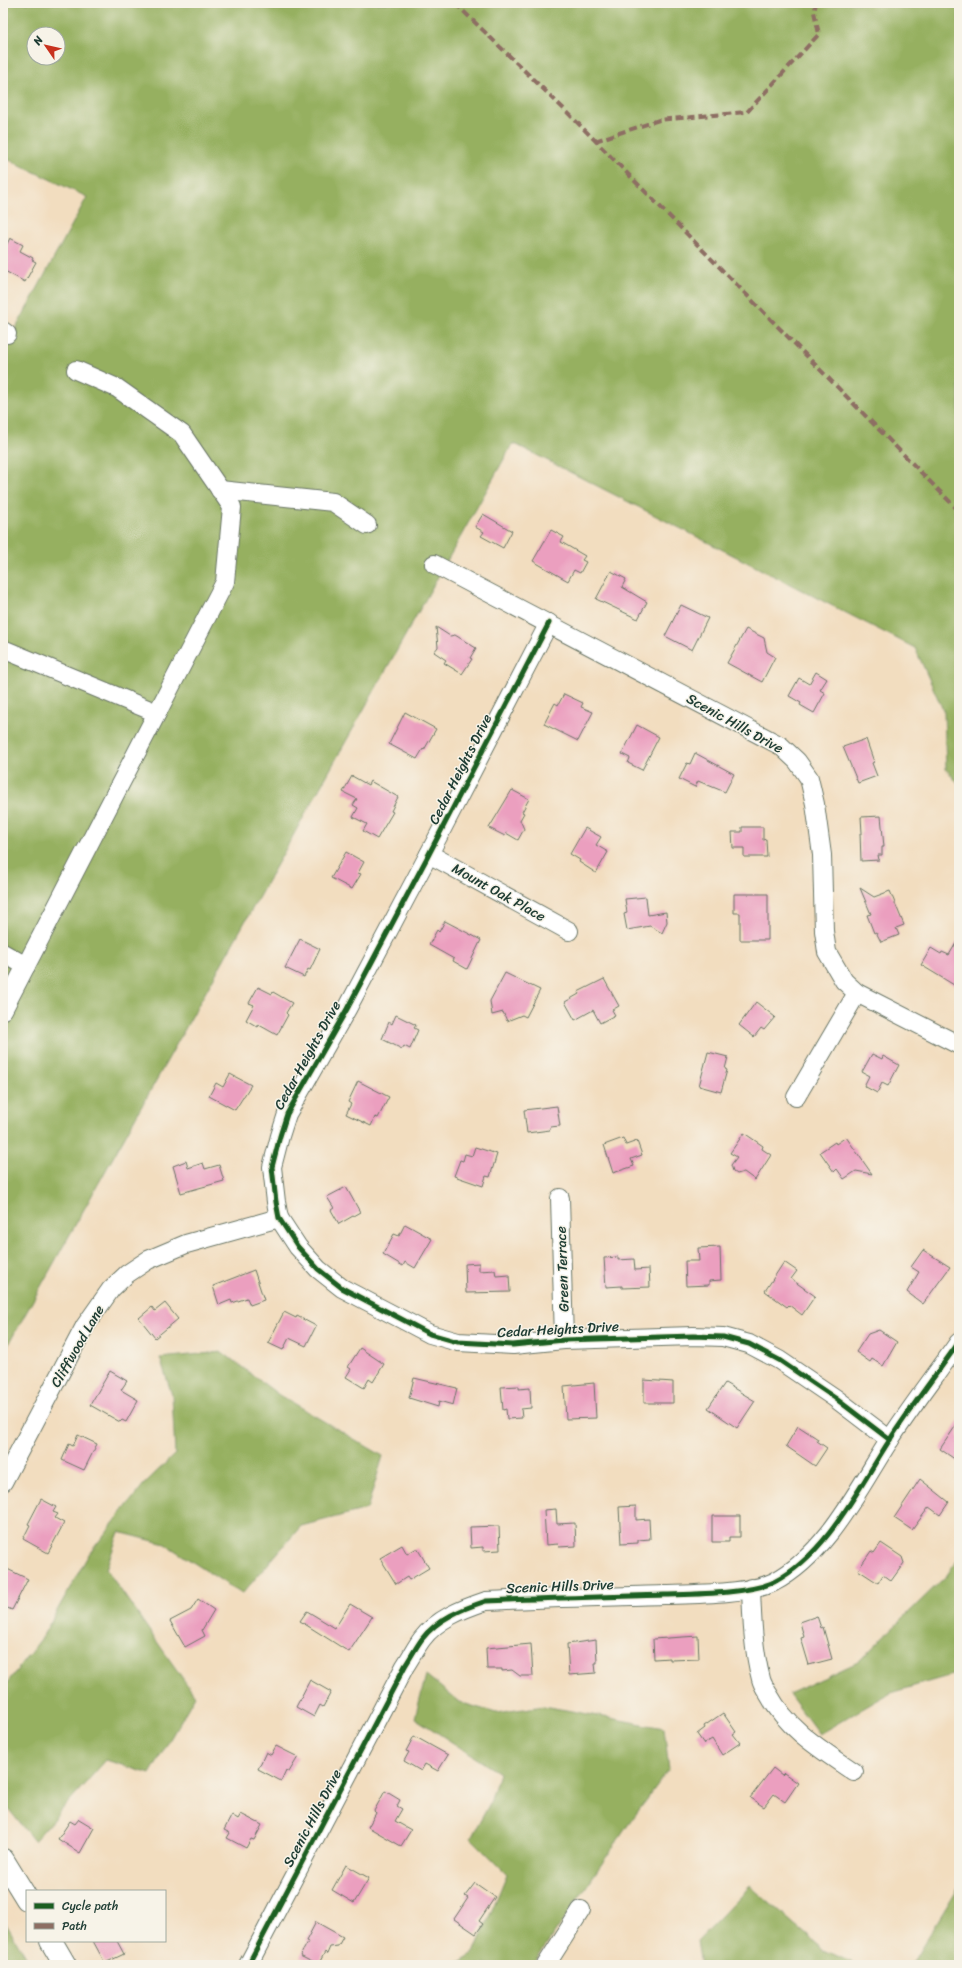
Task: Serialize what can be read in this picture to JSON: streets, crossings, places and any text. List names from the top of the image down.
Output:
{
  "streets": {
    "street": [
      "Scenic Hills Drive",
      "Cedar Heights Drive",
      "Mount Oak Place",
      "Green Terrace",
      "Cliffwood Lane"
    ]
  },
  "crossings": [
    ["Scenic Hills Drive", "Cedar Heights Drive"],
    ["Cedar Heights Drive", "Mount Oak Place"],
    ["Cedar Heights Drive", "Green Terrace"],
    ["Cedar Heights Drive", "Cliffwood Lane"]
  ],
  "legend": ["Cycle path", "Path"],
  "north": "top left"
}
